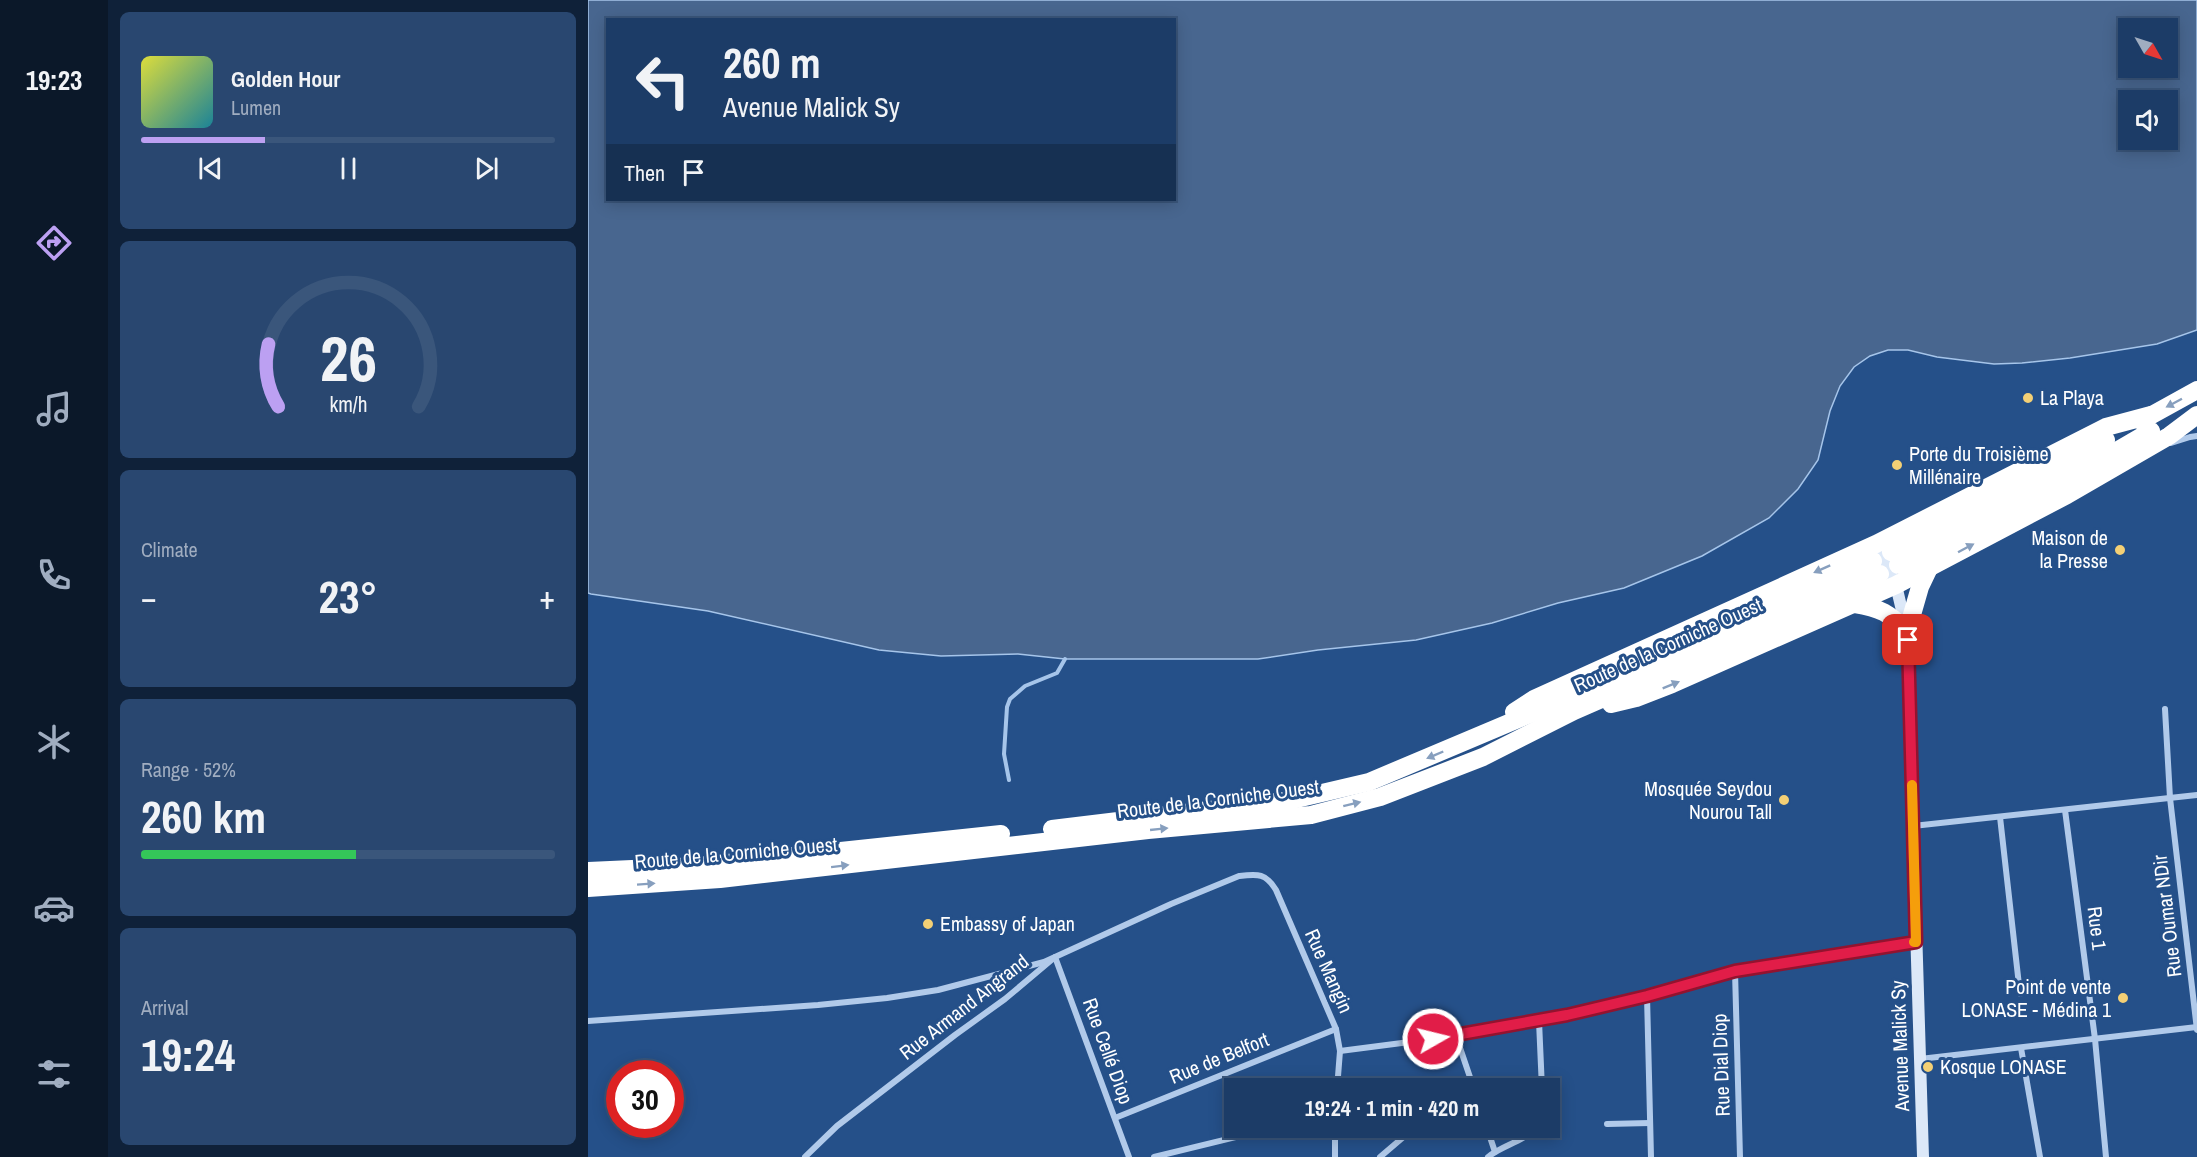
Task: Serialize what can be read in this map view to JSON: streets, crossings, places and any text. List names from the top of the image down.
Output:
{
  "streets": {
    "highway": ["Route de la Corniche Ouest"],
    "main road": ["Avenue Malick Sy"],
    "street": [
      "Rue Oumar NDir",
      "Rue 1",
      "Rue Mangin",
      "Rue Armand Angrand",
      "Rue Cellé Diop",
      "Rue de Belfort",
      "Rue Dial Diop"
    ]
  },
  "crossings": [
    ["Route de la Corniche Ouest", "Avenue Malick Sy"],
    ["Rue Mangin", "Rue Armand Angrand"],
    ["Rue Mangin", "Rue de Belfort"],
    ["Rue Armand Angrand", "Rue Cellé Diop"],
    ["Rue Cellé Diop", "Rue de Belfort"]
  ],
  "places": [
    "La Playa",
    "Porte du Troisième Millénaire",
    "Maison de la Presse",
    "Mosquée Seydou Nourou Tall",
    "Embassy of Japan",
    "Point de vente LONASE - Médina 1",
    "Kosque LONASE"
  ],
  "north": "bottom right",
  "page": {
    "tabs": "19:23",
    "turn": ["260 m", "Avenue Malick Sy"],
    "song": ["Golden Hour", "Lumen"],
    "then": "Then",
    "tile": [
      "Climate",
      ["Range · 52%", "260 km"],
      ["Arrival", "19:24"]
    ],
    "heat": ["−", "23°", "+"],
    "limit": "30",
    "trip": "19:24 · 1 min · 420 m",
    "gauge": ["26", "km/h"]
  }
}
